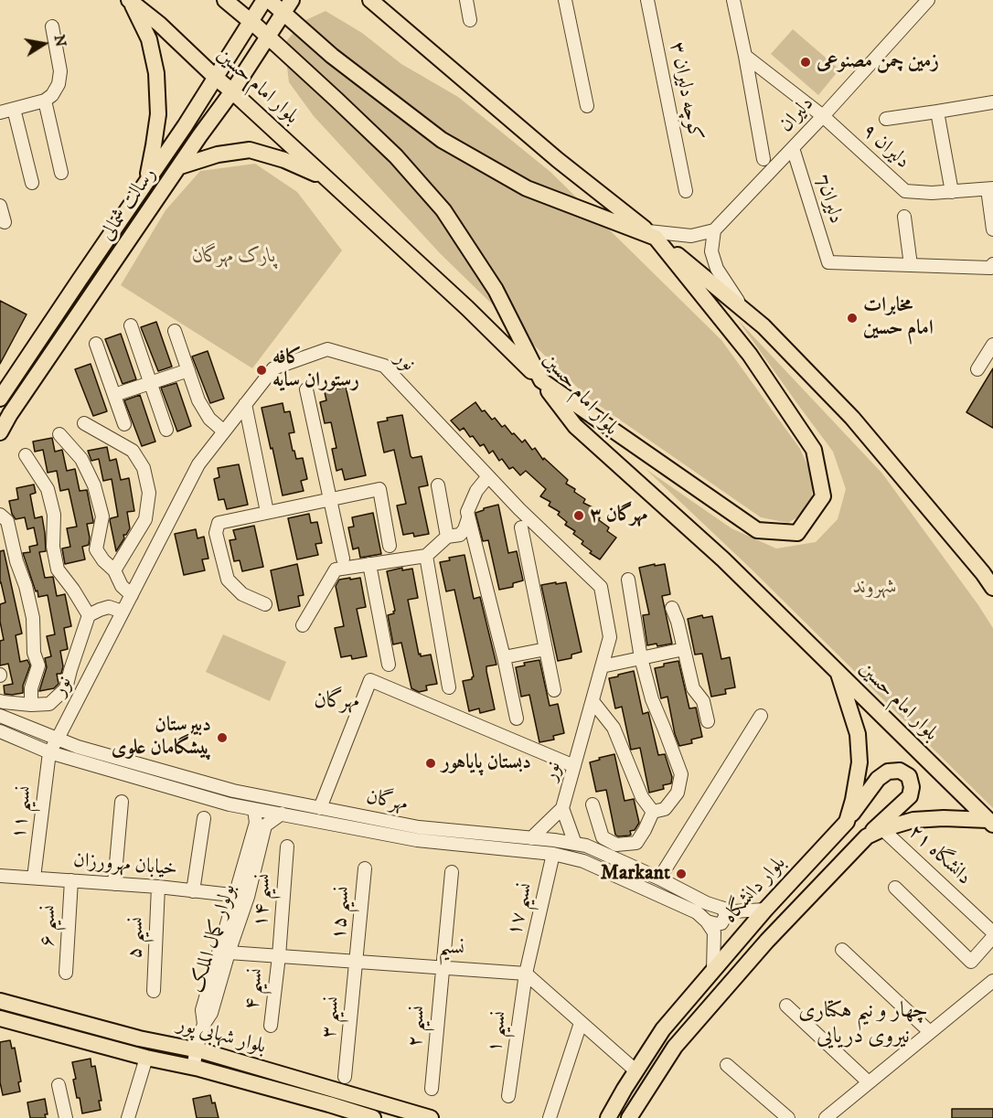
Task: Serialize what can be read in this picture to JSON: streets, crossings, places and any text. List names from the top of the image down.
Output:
{
  "streets": {
    "main road": [
      "بلوار امام حسین",
      "رسالت شمالی",
      "بلوار دانشگاه",
      "بلوار شهابی پور"
    ],
    "street": [
      "کوچه دلیران ۳",
      "دلیران",
      "دلیران ۹",
      "دلیران7",
      "نور",
      "مهرگان",
      "نسیم ۱۱",
      "دانشگاه ۲۱",
      "خیابان مهرورزان",
      "نسیم ۱۴",
      "نسیم ۱۷",
      "نسیم ۱۵",
      "نسیم ۶",
      "نسیم ۵",
      "بولوار کمال الملک",
      "نسیم",
      "نسیم ۴",
      "نسیم ۳",
      "نسیم ۲",
      "نسیم ۱"
    ]
  },
  "crossings": [
    ["بلوار امام حسین", "رسالت شمالی"],
    ["بلوار امام حسین", "بلوار دانشگاه"],
    ["دلیران", "دلیران ۹"],
    ["دلیران", "دلیران7"],
    ["نور", "مهرگان"],
    ["نور", "نسیم ۱۱"],
    ["مهرگان", "نسیم ۱۱"],
    ["مهرگان", "بلوار دانشگاه"],
    ["مهرگان", "نسیم ۱۷"],
    ["مهرگان", "بولوار کمال الملک"],
    ["نسیم ۱۱", "خیابان مهرورزان"],
    ["دانشگاه ۲۱", "بلوار دانشگاه"],
    ["خیابان مهرورزان", "نسیم ۶"],
    ["خیابان مهرورزان", "نسیم ۵"],
    ["خیابان مهرورزان", "بولوار کمال الملک"],
    ["نسیم ۱۴", "نسیم"],
    ["نسیم ۱۴", "نسیم ۴"],
    ["نسیم ۱۷", "نسیم"],
    ["نسیم ۱۷", "نسیم ۱"],
    ["نسیم ۱۵", "نسیم"],
    ["نسیم ۱۵", "نسیم ۳"],
    ["بولوار کمال الملک", "نسیم"],
    ["نسیم", "نسیم ۴"],
    ["نسیم", "نسیم ۳"],
    ["نسیم", "نسیم ۲"],
    ["نسیم", "نسیم ۱"]
  ],
  "districts": ["مهرگان", "چهار و نیم هکتاری نیروی دریایی"],
  "parks": ["پارک مهرگان", "شهروند"],
  "places": [
    "زمین چمن مصنوعی",
    "مخابرات امام حسین",
    "کافه رستوران سایه",
    "مهرگان ۳",
    "دبیرستان پیشگامان علوی",
    "دبستان پایاهور",
    "Markant"
  ],
  "north": "right"
}
